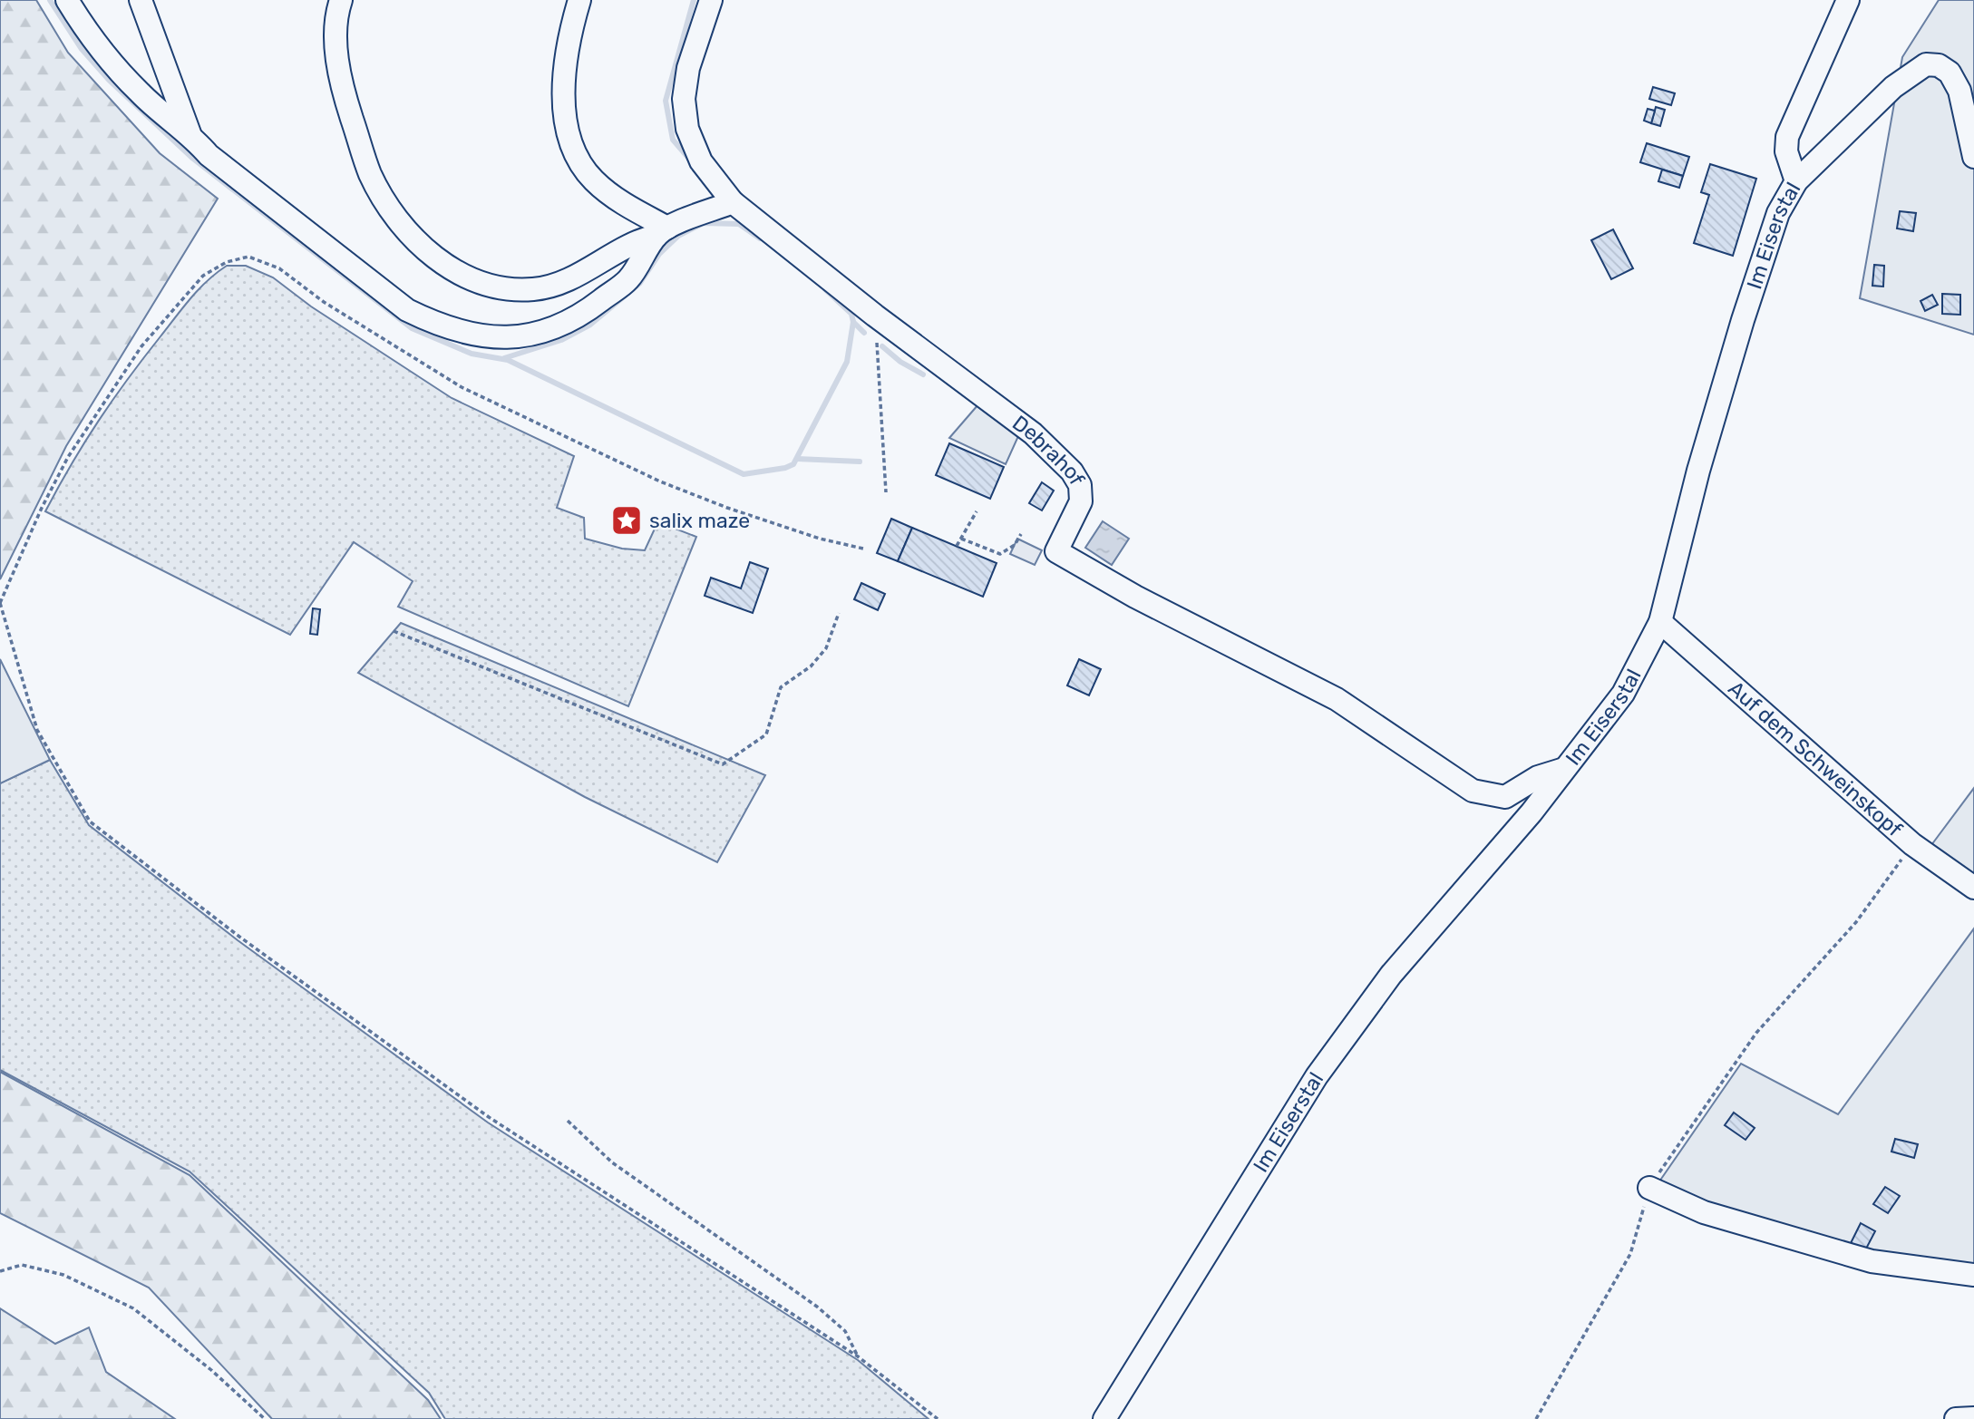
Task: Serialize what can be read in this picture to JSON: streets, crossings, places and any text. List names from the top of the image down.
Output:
{
  "streets": {
    "street": ["Im Eiserstal", "Debrahof", "Auf dem Schweinskopf"]
  },
  "crossings": [
    ["Im Eiserstal", "Debrahof"],
    ["Im Eiserstal", "Auf dem Schweinskopf"]
  ],
  "places": {
    "place": ["salix maze"]
  }
}
